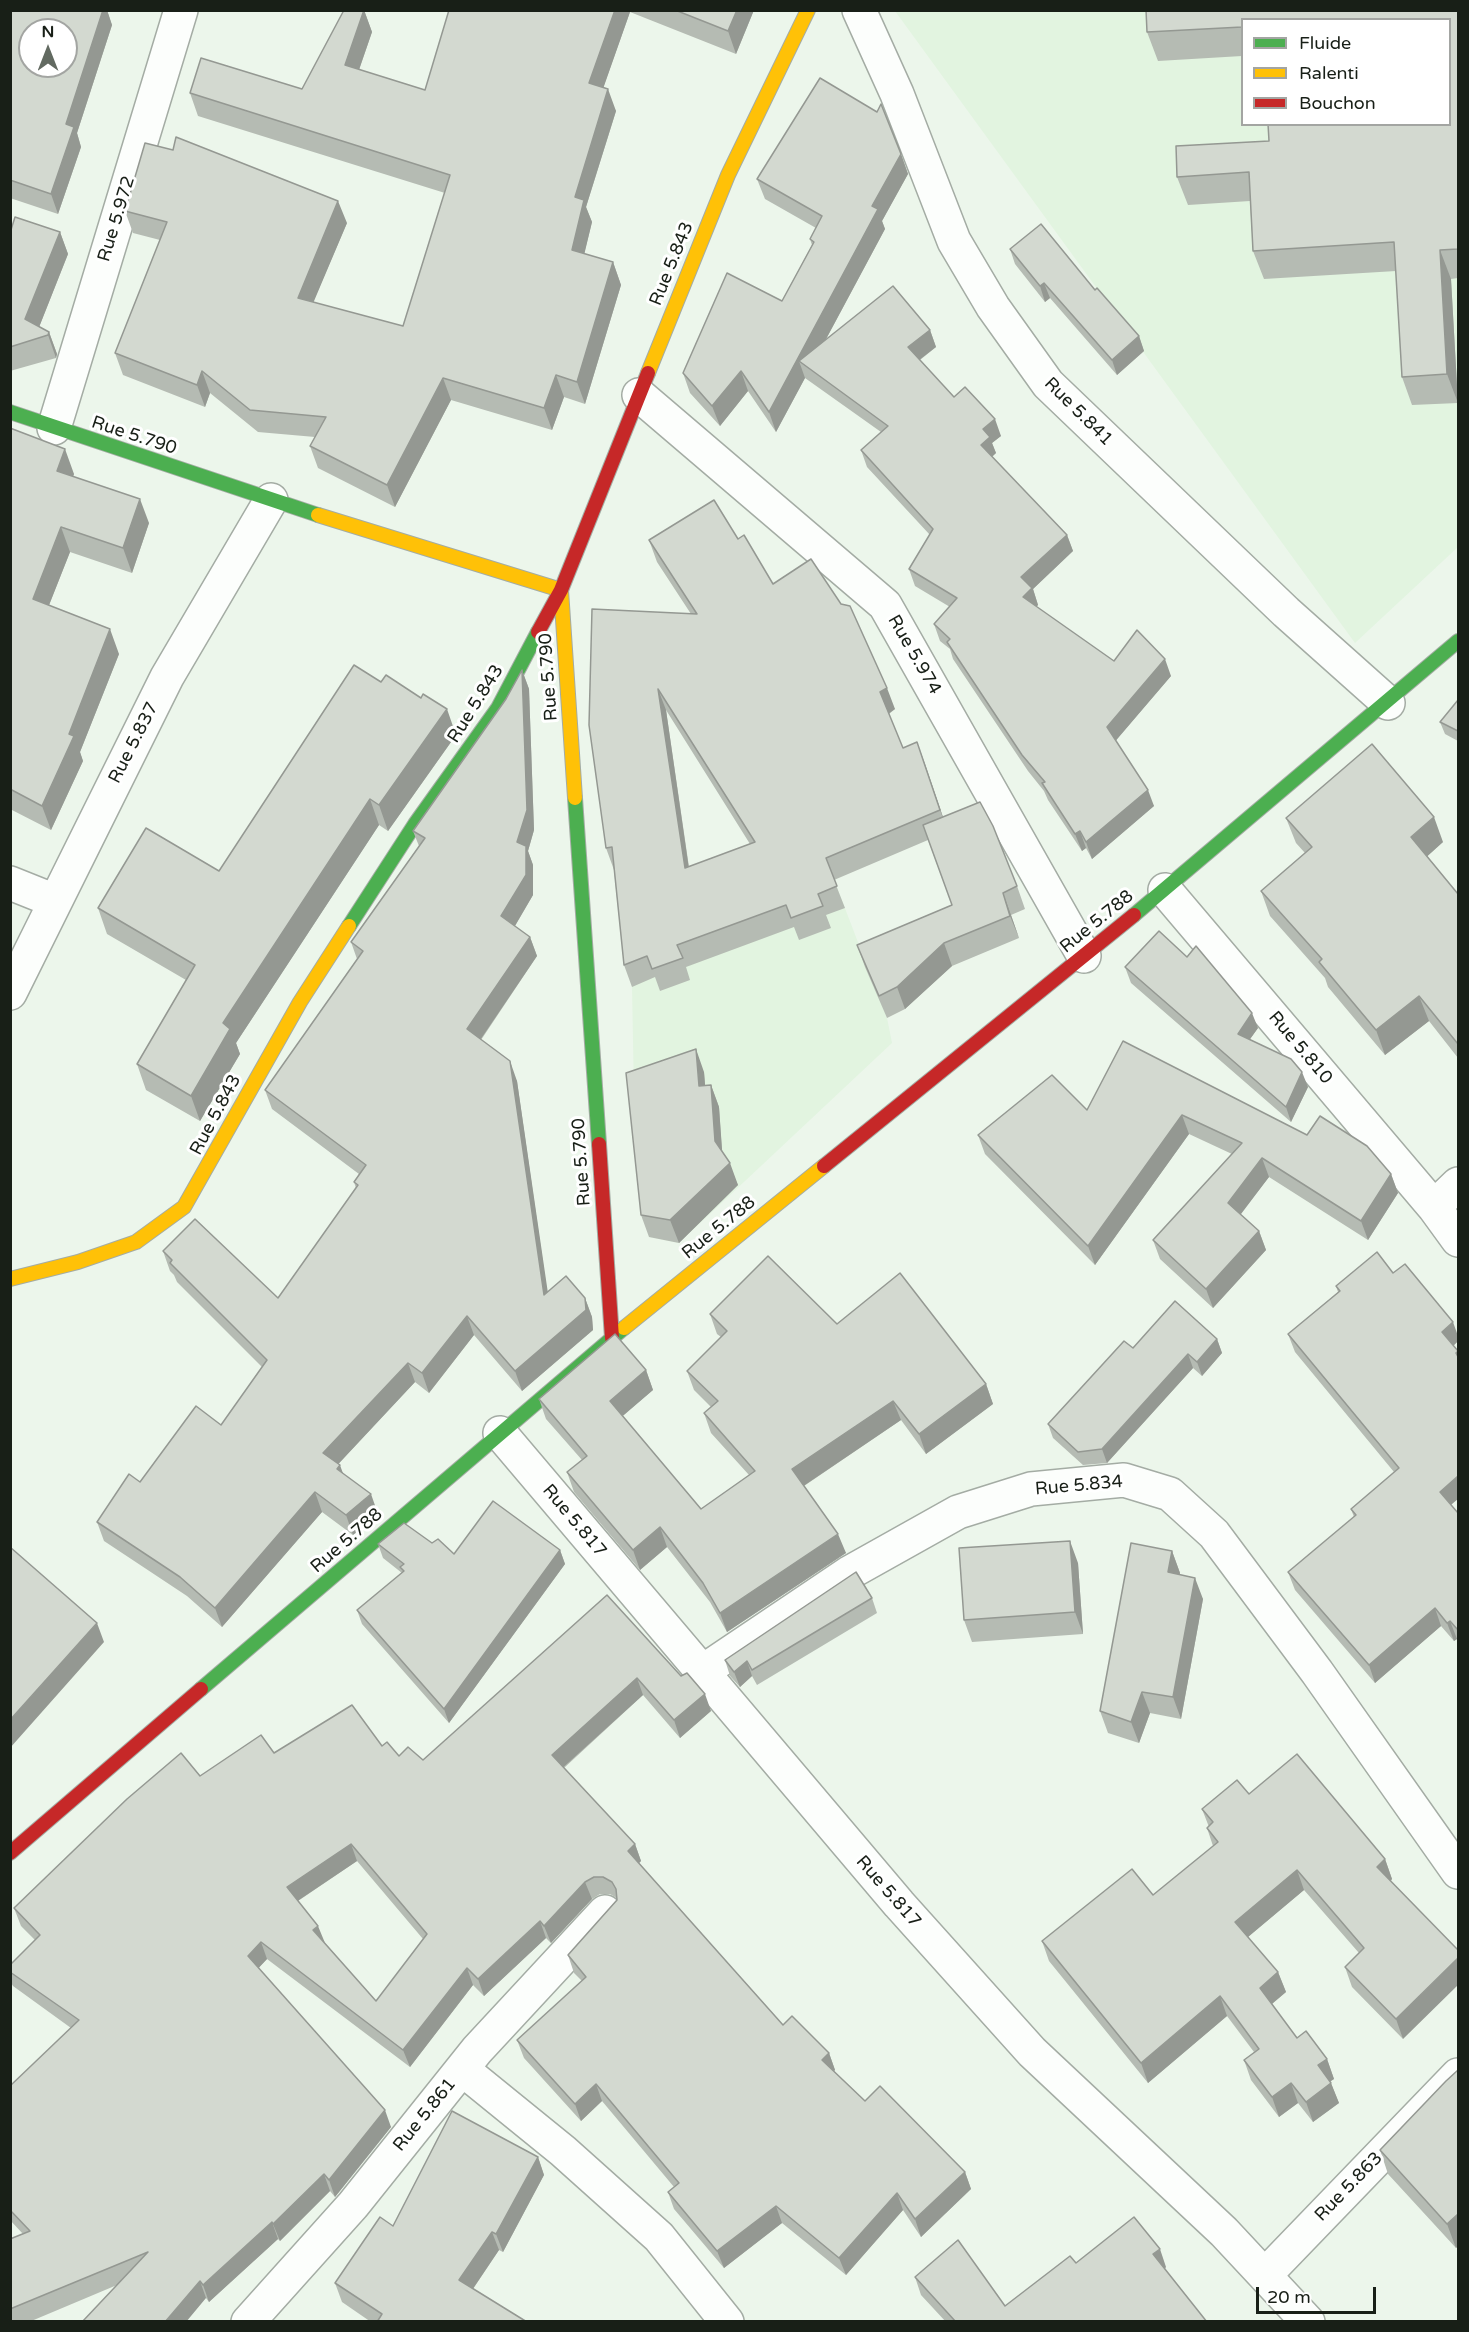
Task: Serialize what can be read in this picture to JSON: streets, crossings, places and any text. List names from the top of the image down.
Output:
{
  "streets": {
    "street": [
      "Rue 5.972",
      "Rue 5.843",
      "Rue 5.841",
      "Rue 5.790",
      "Rue 5.974",
      "Rue 5.837",
      "Rue 5.788",
      "Rue 5.810",
      "Rue 5.834",
      "Rue 5.817",
      "Rue 5.861",
      "Rue 5.863"
    ]
  },
  "crossings": [
    ["Rue 5.972", "Rue 5.790"],
    ["Rue 5.843", "Rue 5.790"],
    ["Rue 5.843", "Rue 5.974"],
    ["Rue 5.841", "Rue 5.788"],
    ["Rue 5.790", "Rue 5.837"],
    ["Rue 5.790", "Rue 5.788"],
    ["Rue 5.974", "Rue 5.788"],
    ["Rue 5.788", "Rue 5.810"],
    ["Rue 5.788", "Rue 5.817"],
    ["Rue 5.834", "Rue 5.817"],
    ["Rue 5.817", "Rue 5.863"]
  ],
  "legend": ["Fluide", "Ralenti", "Bouchon"],
  "scale_bar": "20 m",
  "north": "top"
}
